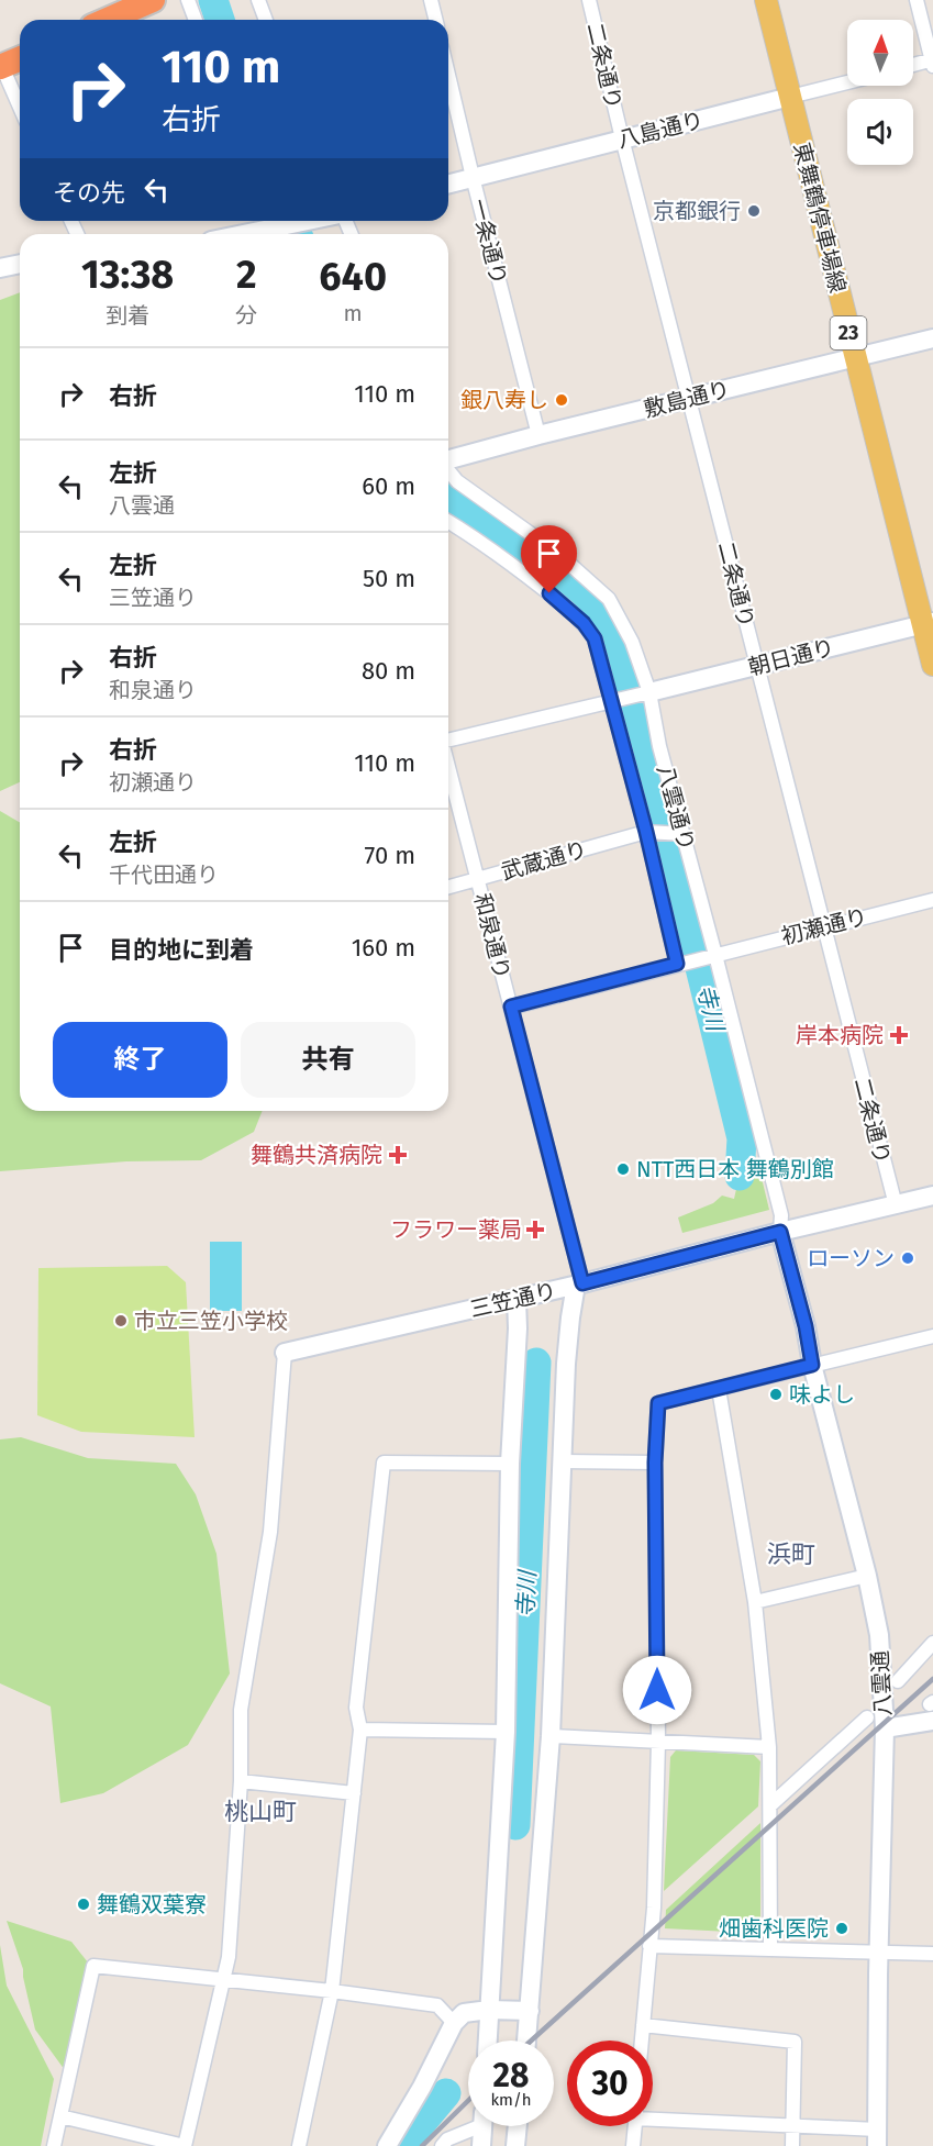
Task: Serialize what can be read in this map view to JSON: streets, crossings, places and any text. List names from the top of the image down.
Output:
{
  "streets": {
    "main road": ["東舞鶴停車場線", "23"],
    "street": [
      "二条通り",
      "八島通り",
      "一条通り",
      "敷島通り",
      "朝日通り",
      "八雲通り",
      "武蔵通り",
      "初瀬通り",
      "和泉通り",
      "三笠通り",
      "八雲通"
    ]
  },
  "crossings": [
    ["二条通り", "八島通り"],
    ["二条通り", "敷島通り"],
    ["二条通り", "朝日通り"],
    ["二条通り", "初瀬通り"],
    ["二条通り", "三笠通り"],
    ["八島通り", "東舞鶴停車場線"],
    ["八島通り", "一条通り"],
    ["東舞鶴停車場線", "敷島通り"],
    ["東舞鶴停車場線", "朝日通り"],
    ["一条通り", "敷島通り"],
    ["朝日通り", "八雲通り"],
    ["八雲通り", "武蔵通り"],
    ["八雲通り", "初瀬通り"],
    ["八雲通り", "三笠通り"],
    ["八雲通り", "八雲通"],
    ["武蔵通り", "和泉通り"],
    ["和泉通り", "三笠通り"],
    ["三笠通り", "八雲通"]
  ],
  "districts": ["浜町", "桃山町"],
  "water": ["寺川"],
  "places": {
    "other": [
      "京都銀行",
      "銀八寿し",
      "NTT西日本 舞鶴別館",
      "ローソン",
      "市立三笠小学校",
      "味よし",
      "舞鶴双葉寮",
      "畑歯科医院"
    ],
    "health": ["岸本病院", "舞鶴共済病院", "フラワー薬局"]
  },
  "north": "top",
  "page": {
    "turn": ["110 m", "右折"],
    "then": "その先",
    "eta": [
      "13:38",
      "到着",
      "2",
      "分",
      "640",
      "m"
    ],
    "list": [
      {
        "name": "右折",
        "value": "110 m"
      },
      {
        "name": "左折",
        "note": "八雲通",
        "value": "60 m"
      },
      {
        "name": "左折",
        "note": "三笠通り",
        "value": "50 m"
      },
      {
        "name": "右折",
        "note": "和泉通り",
        "value": "80 m"
      },
      {
        "name": "右折",
        "note": "初瀬通り",
        "value": "110 m"
      },
      {
        "name": "左折",
        "note": "千代田通り",
        "value": "70 m"
      },
      {
        "name": "目的地に到着",
        "value": "160 m"
      }
    ],
    "buttons": ["終了", "共有"],
    "speed": "28 km/h",
    "limit": "30"
  }
}
